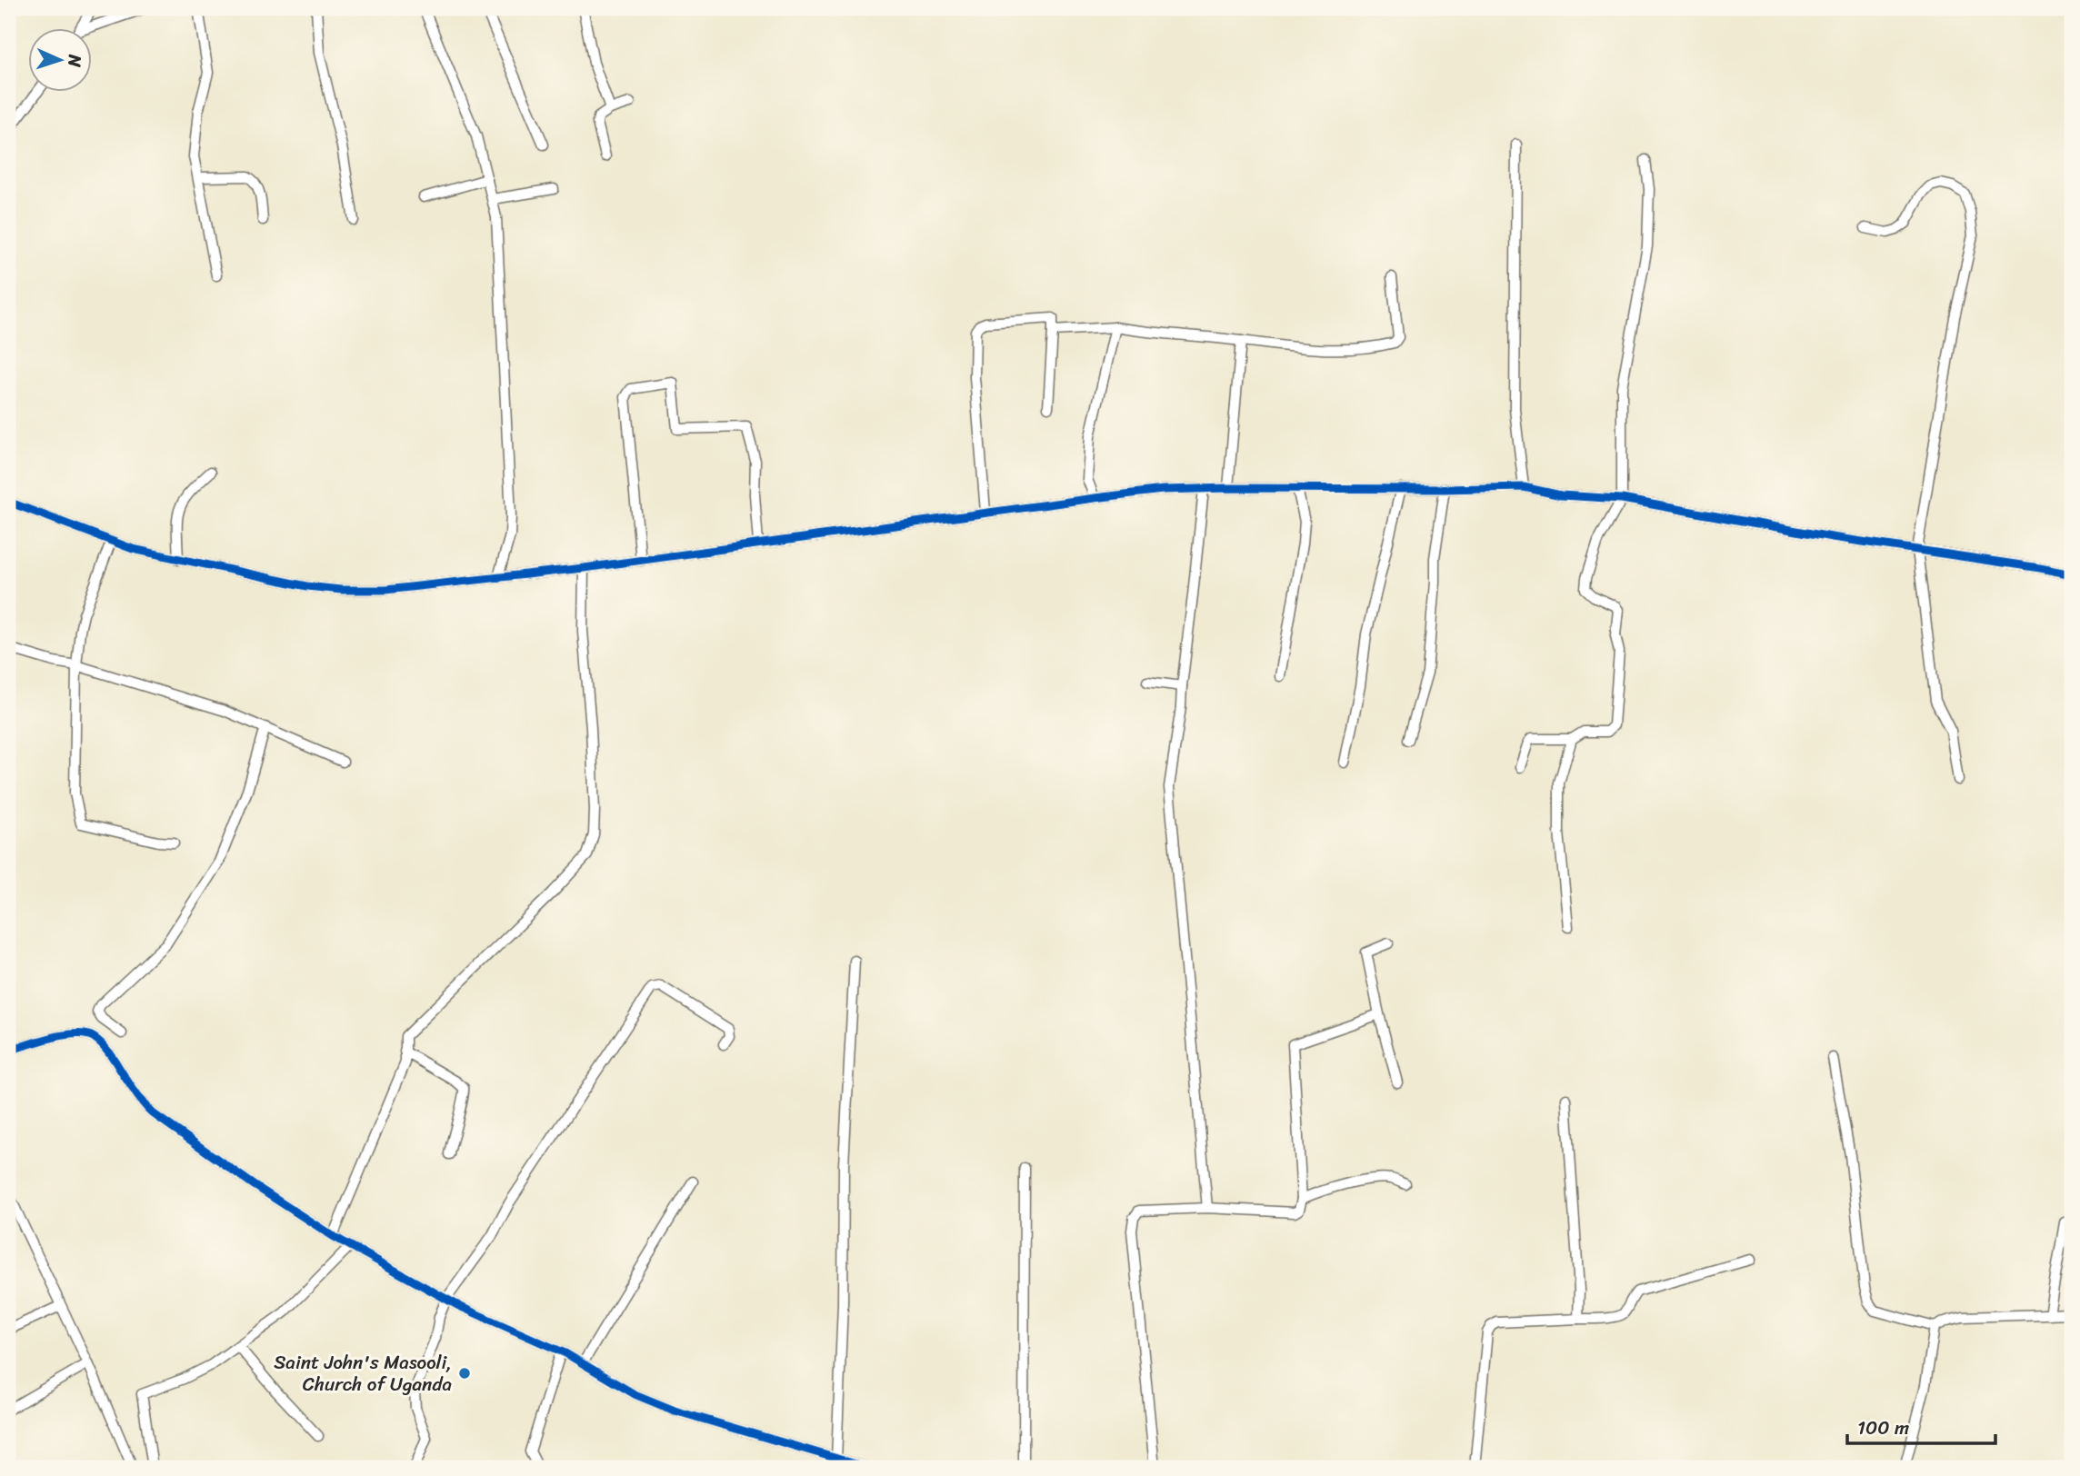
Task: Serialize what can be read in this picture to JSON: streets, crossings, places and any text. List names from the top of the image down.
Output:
{
  "places": ["Saint John's Masooli, Church of Uganda"],
  "scale_bar": "100 m",
  "north": "right"
}
